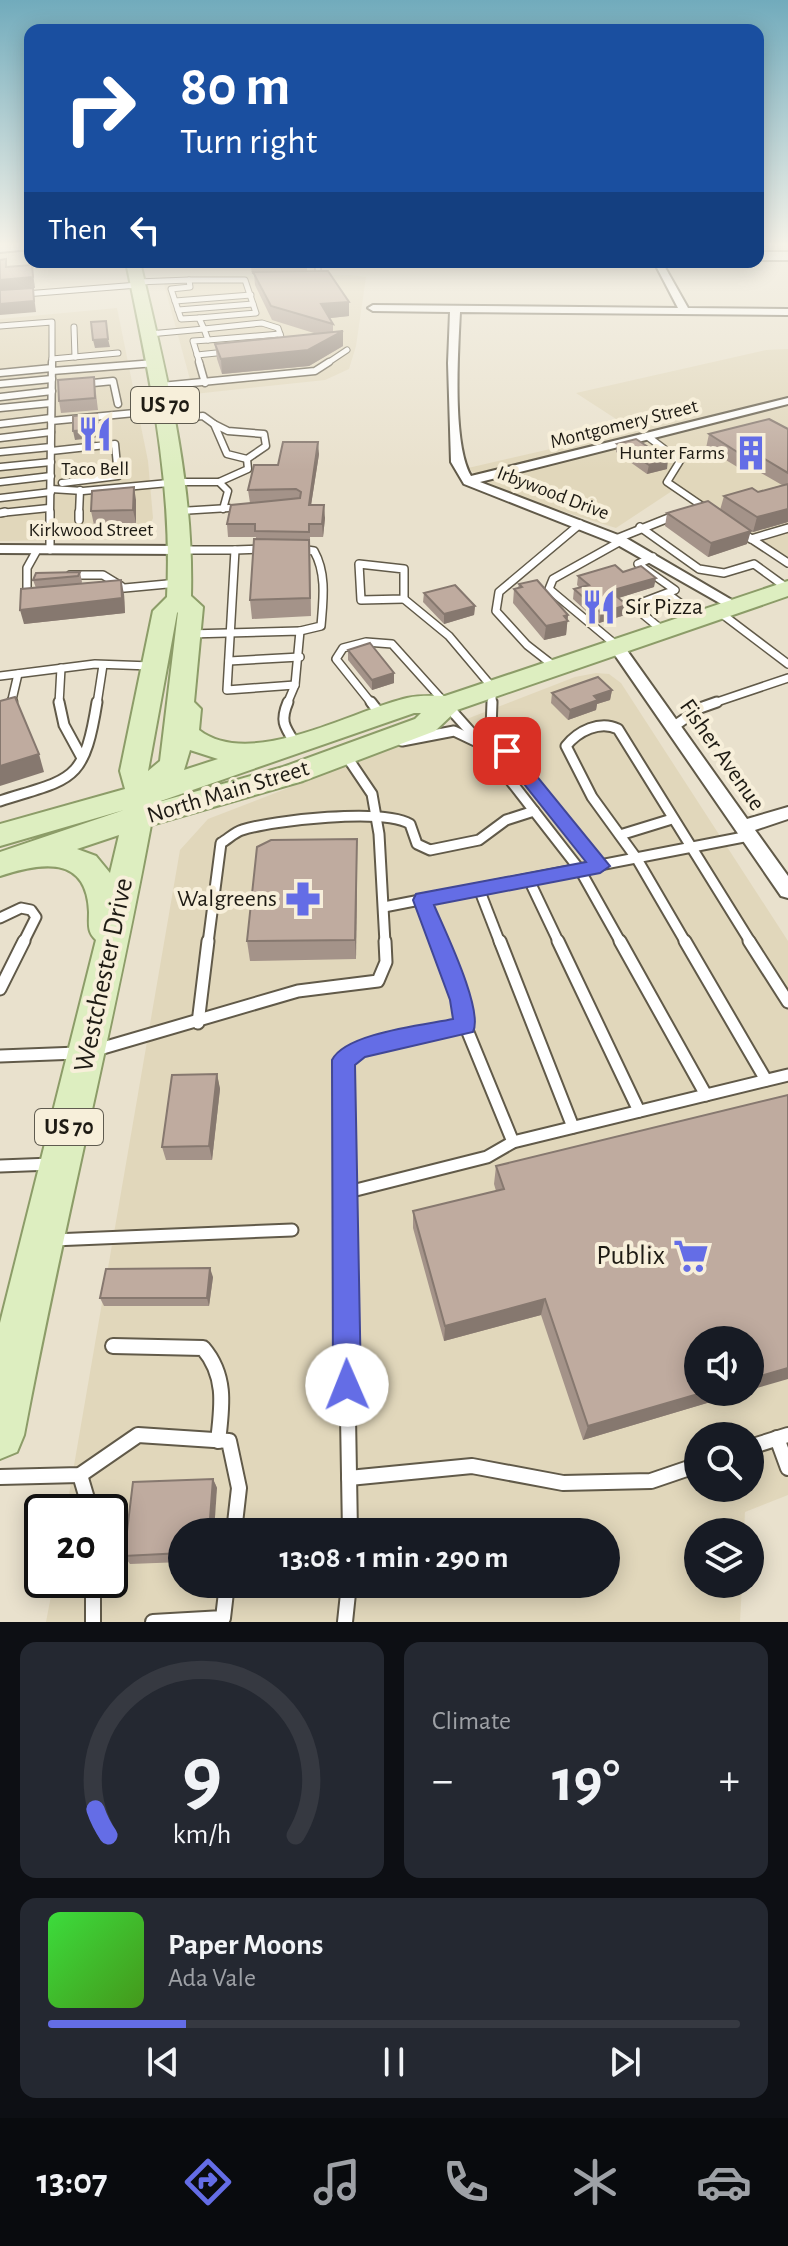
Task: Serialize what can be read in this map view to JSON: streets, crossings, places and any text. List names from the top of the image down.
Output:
{
  "streets": {
    "main road": ["US 70", "North Main Street", "Westchester Drive"],
    "street": [
      "Montgomery Street",
      "Irbywood Drive",
      "Kirkwood Street",
      "Fisher Avenue"
    ]
  },
  "crossings": [
    ["US 70", "Kirkwood Street"],
    ["US 70", "North Main Street"],
    ["US 70", "Westchester Drive"],
    ["Montgomery Street", "Irbywood Drive"],
    ["Irbywood Drive", "North Main Street"],
    ["Fisher Avenue", "North Main Street"],
    ["North Main Street", "Westchester Drive"]
  ],
  "places": {
    "restaurant": ["Taco Bell", "Sir Pizza"],
    "building": ["Hunter Farms"],
    "pharmacy": ["Walgreens"],
    "supermarket": ["Publix"]
  },
  "page": {
    "turn": ["80 m", "Turn right"],
    "then": "Then",
    "limit": "20",
    "trip": "13:08 · 1 min · 290 m",
    "tile": "Climate",
    "heat": ["−", "19°", "+"],
    "song": ["Paper Moons", "Ada Vale"],
    "tabs": "13:07",
    "gauge": ["9", "km/h"]
  }
}
